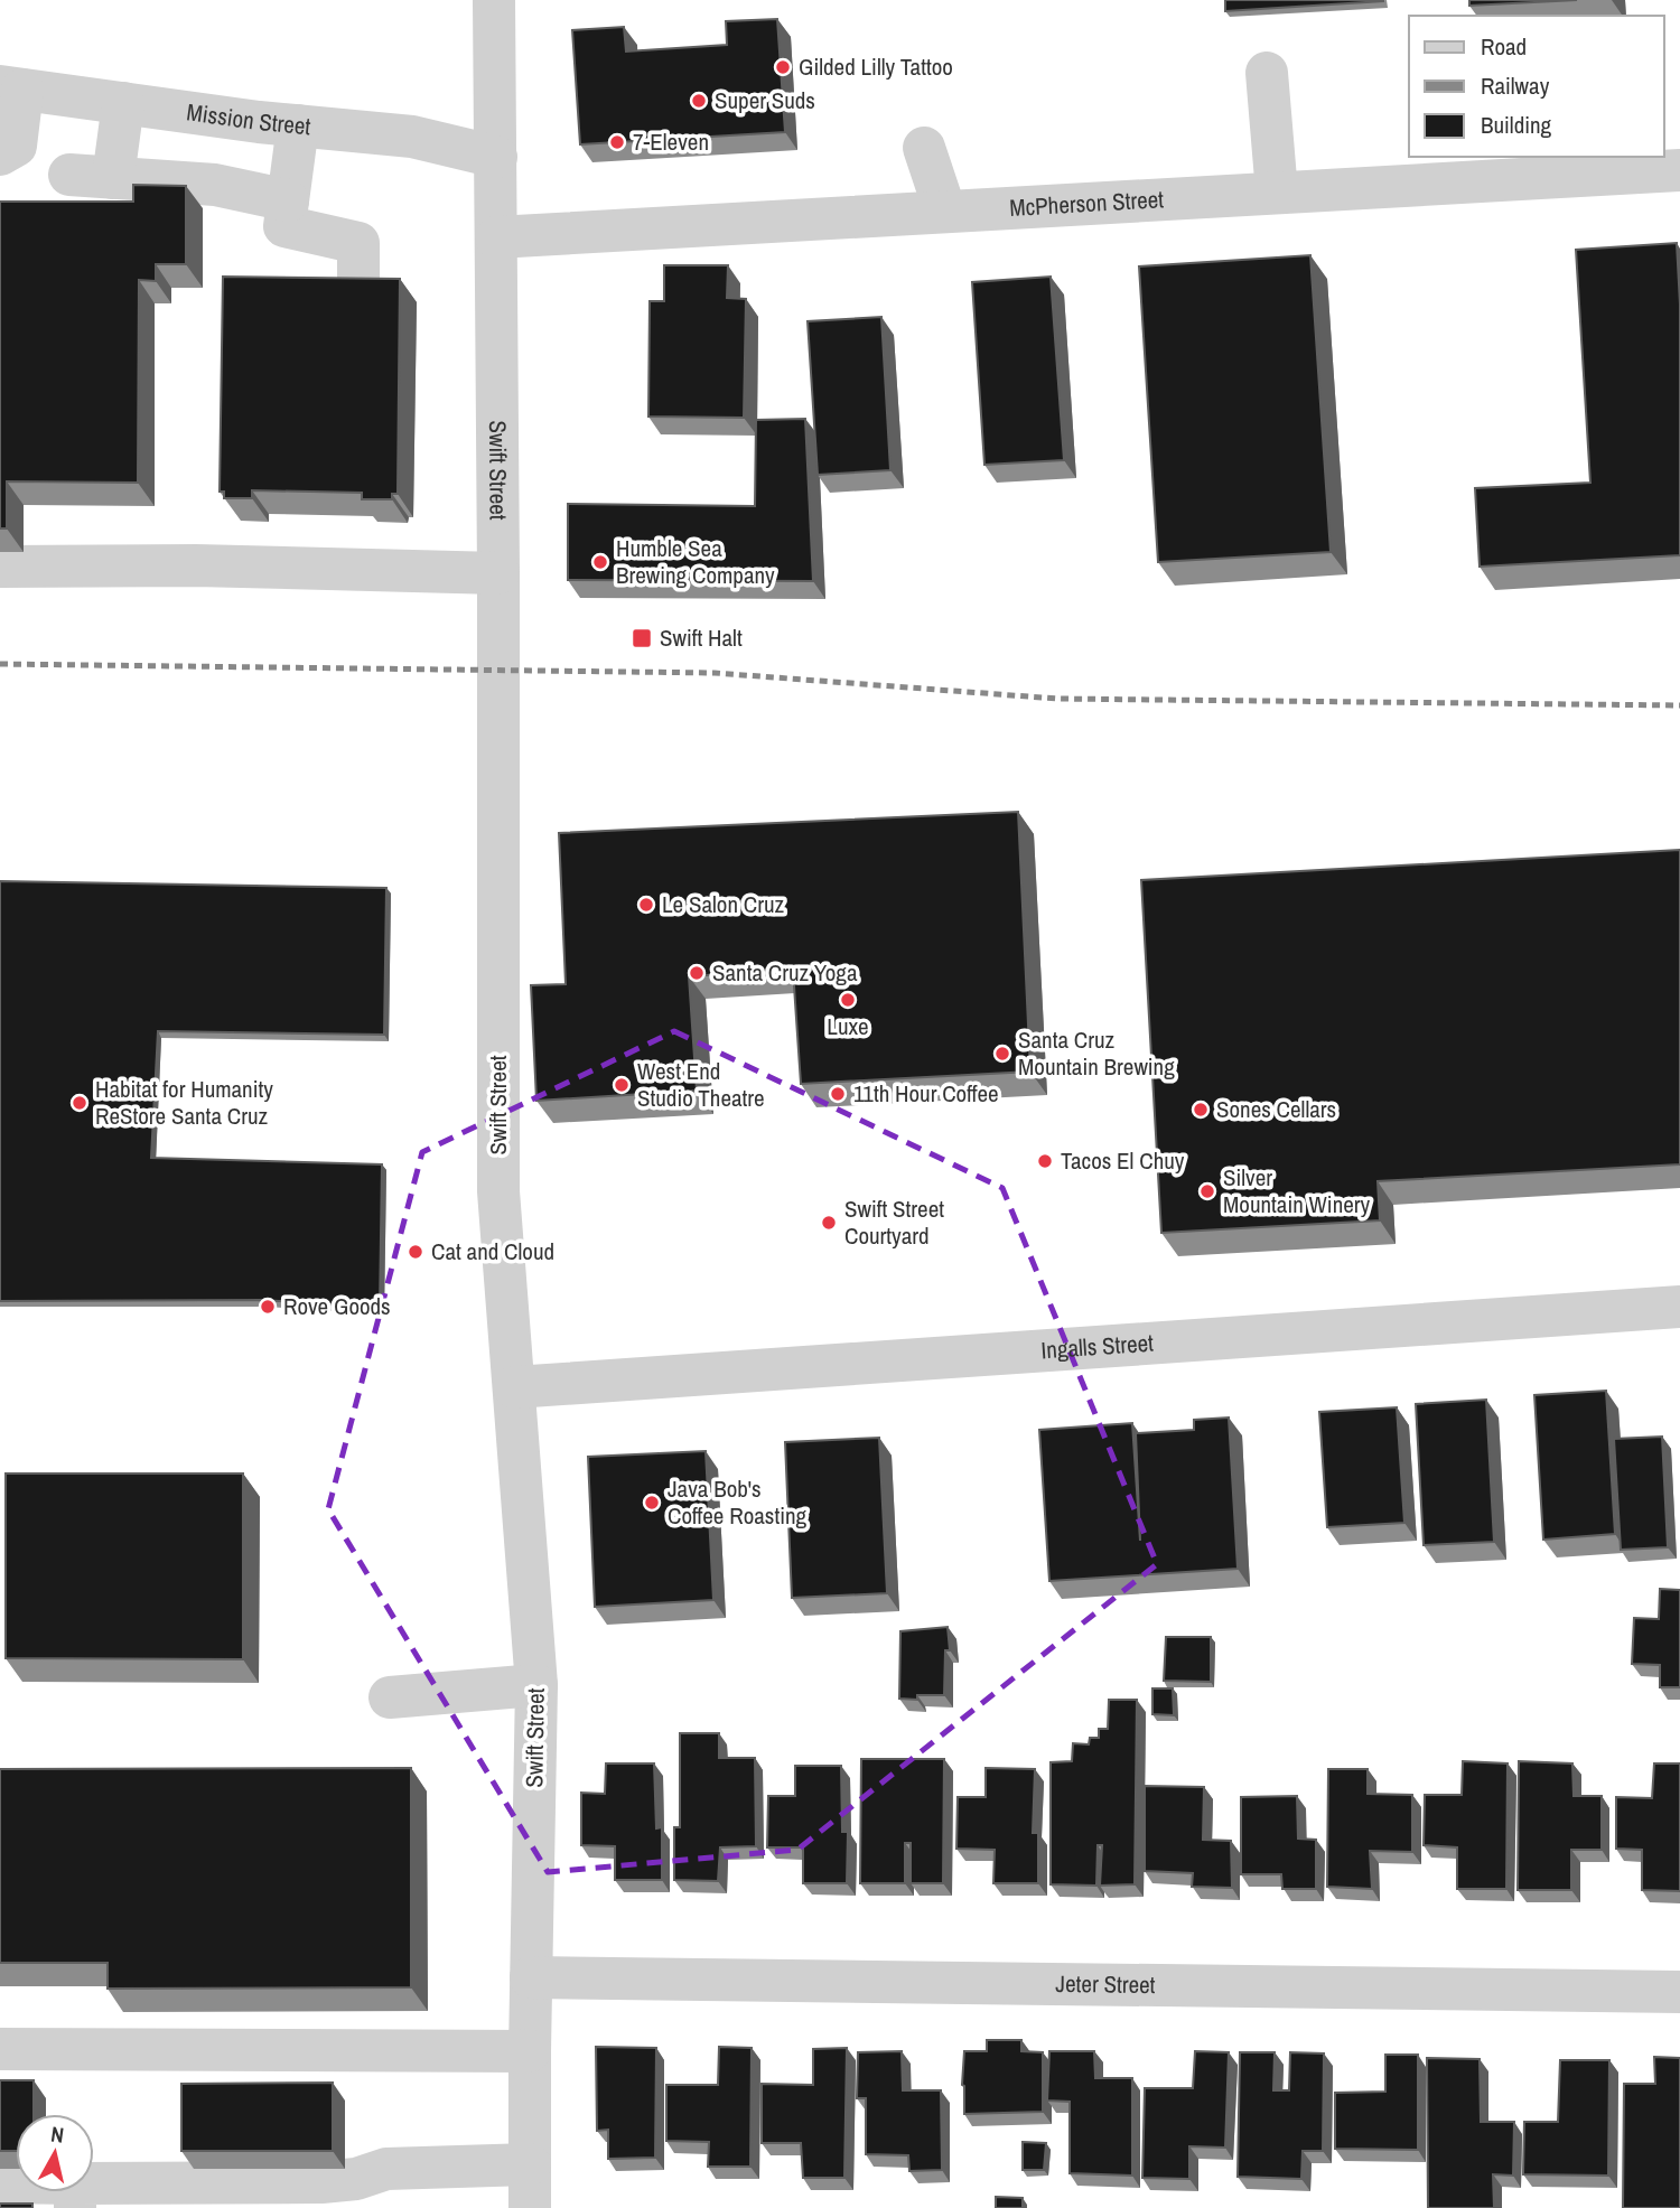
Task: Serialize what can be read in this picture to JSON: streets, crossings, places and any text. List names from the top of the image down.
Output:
{
  "streets": {
    "street": [
      "Mission Street",
      "McPherson Street",
      "Swift Street",
      "Ingalls Street",
      "Jeter Street"
    ]
  },
  "crossings": [
    ["Mission Street", "Swift Street"],
    ["McPherson Street", "Swift Street"],
    ["Swift Street", "Ingalls Street"],
    ["Swift Street", "Jeter Street"]
  ],
  "places": {
    "other": [
      "Gilded Lilly Tattoo",
      "Super Suds",
      "7-Eleven",
      "Humble Sea Brewing Company",
      "Le Salon Cruz",
      "Santa Cruz Yoga",
      "Luxe",
      "Santa Cruz Mountain Brewing",
      "West End Studio Theatre",
      "11th Hour Coffee",
      "Habitat for Humanity ReStore Santa Cruz",
      "Sones Cellars",
      "Tacos El Chuy",
      "Silver Mountain Winery",
      "Swift Street Courtyard",
      "Cat and Cloud",
      "Rove Goods",
      "Java Bob's Coffee Roasting"
    ],
    "transit": ["Swift Halt"]
  },
  "legend": ["Road", "Railway", "Building"],
  "north": "top"
}
